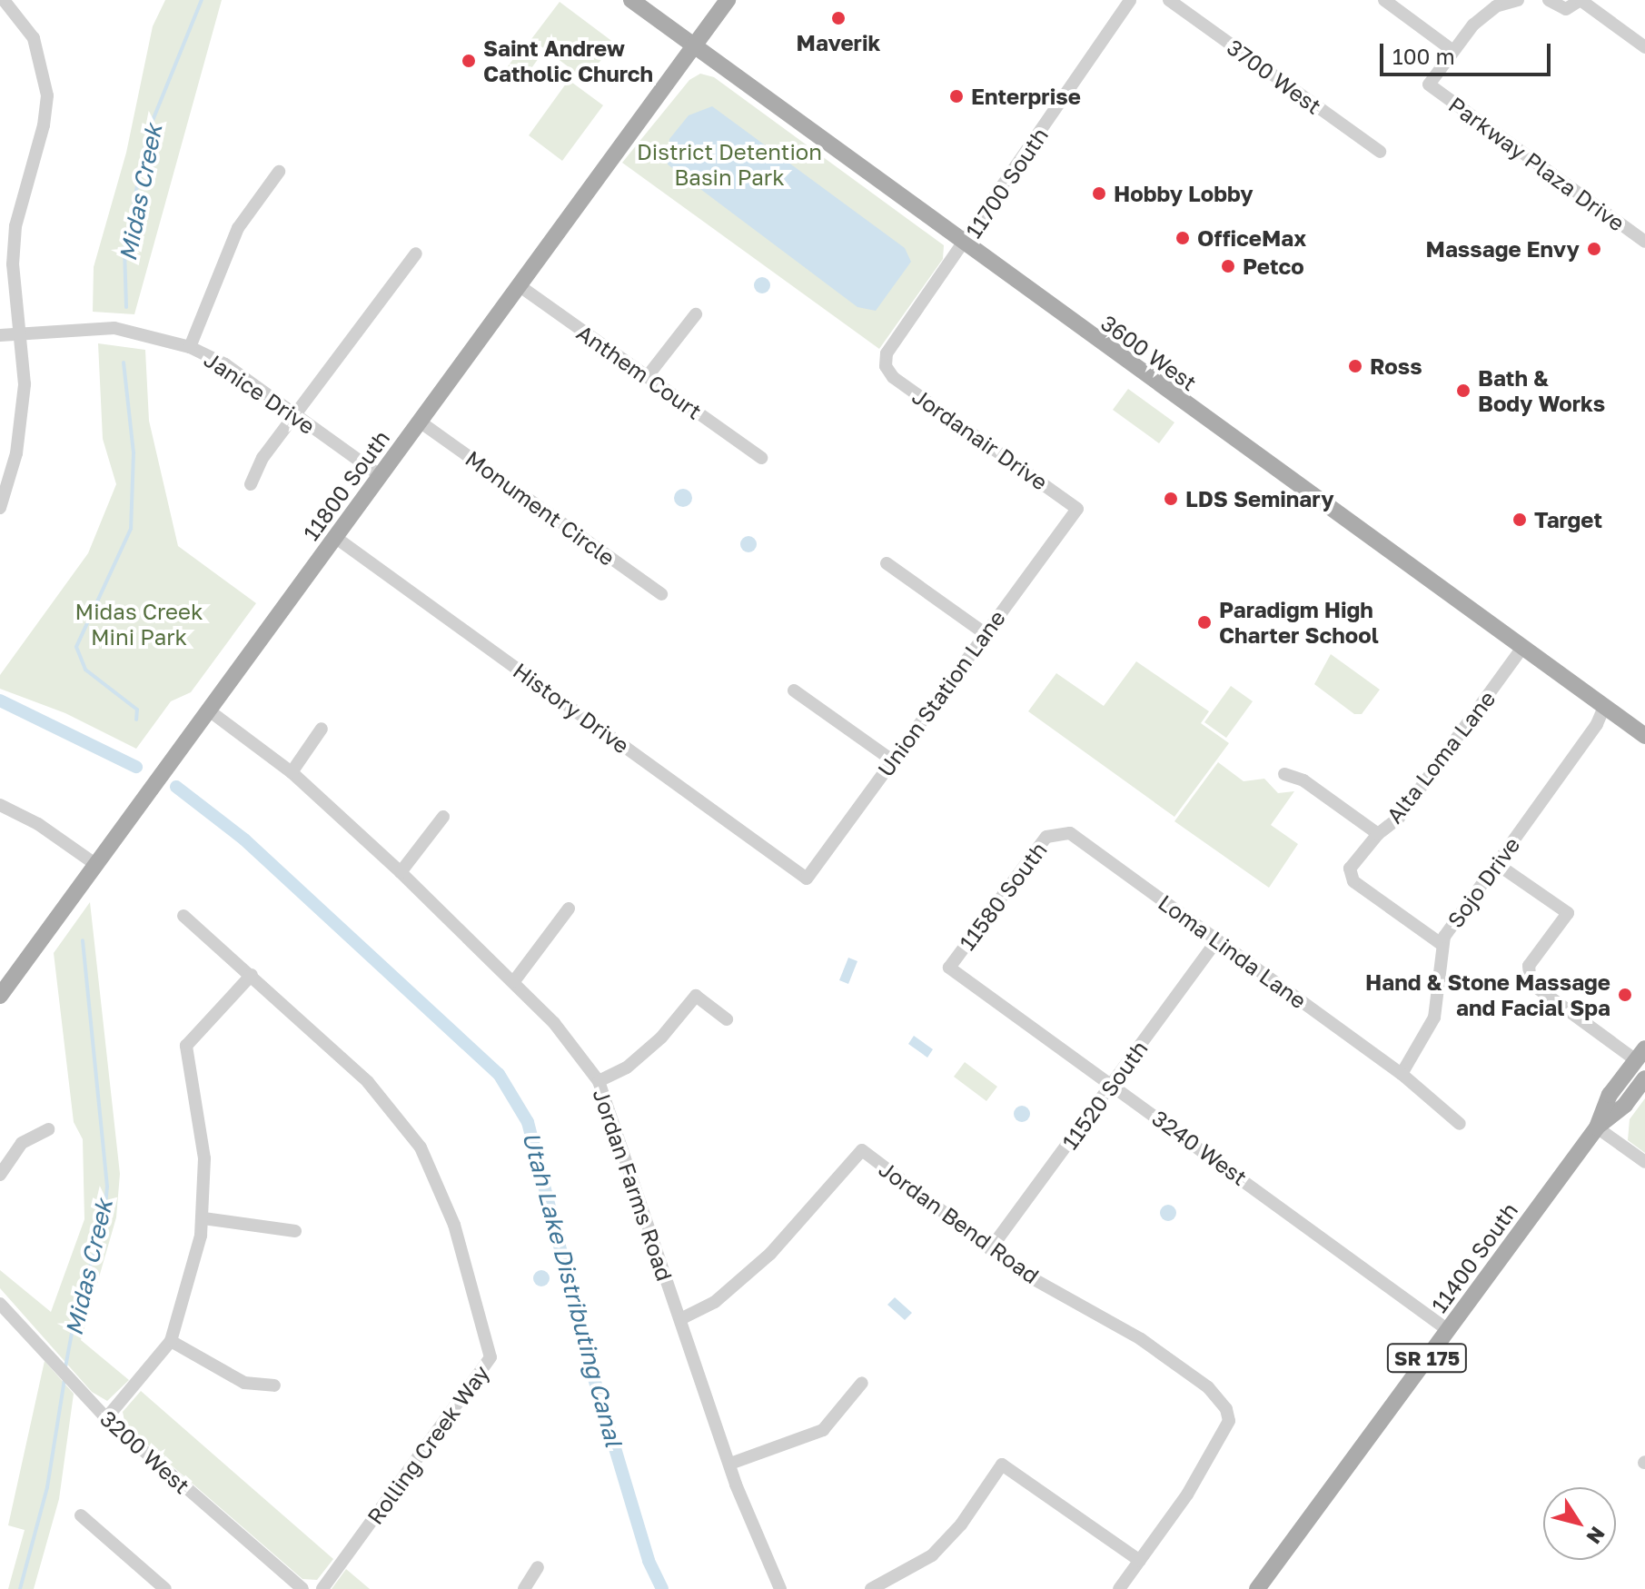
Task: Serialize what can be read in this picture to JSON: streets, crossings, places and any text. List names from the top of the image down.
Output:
{
  "streets": {
    "main road": [
      "3600 West",
      "11800 South",
      "11400 South",
      "SR 175"
    ],
    "street": [
      "3700 West",
      "Parkway Plaza Drive",
      "11700 South",
      "Anthem Court",
      "Janice Drive",
      "Jordanair Drive",
      "Monument Circle",
      "Union Station Lane",
      "History Drive",
      "Alta Loma Lane",
      "Sojo Drive",
      "11580 South",
      "Loma Linda Lane",
      "11520 South",
      "3240 West",
      "Jordan Farms Road",
      "Jordan Bend Road",
      "Rolling Creek Way",
      "3200 West"
    ]
  },
  "crossings": [
    ["11700 South", "3600 West"],
    ["11700 South", "Jordanair Drive"],
    ["3600 West", "11800 South"],
    ["3600 West", "Alta Loma Lane"],
    ["3600 West", "Sojo Drive"],
    ["Anthem Court", "11800 South"],
    ["Janice Drive", "11800 South"],
    ["Jordanair Drive", "Union Station Lane"],
    ["11800 South", "Monument Circle"],
    ["11800 South", "History Drive"],
    ["11800 South", "Jordan Farms Road"],
    ["Union Station Lane", "History Drive"],
    ["Alta Loma Lane", "Sojo Drive"],
    ["Sojo Drive", "Loma Linda Lane"],
    ["11580 South", "Loma Linda Lane"],
    ["11580 South", "3240 West"],
    ["Loma Linda Lane", "11520 South"],
    ["11520 South", "3240 West"],
    ["11520 South", "Jordan Bend Road"],
    ["3240 West", "11400 South"],
    ["Jordan Farms Road", "Jordan Bend Road"]
  ],
  "water": ["Midas Creek", "Utah Lake Distributing Canal"],
  "parks": ["District Detention Basin Park", "Midas Creek Mini Park"],
  "places": [
    "Maverik",
    "Saint Andrew Catholic Church",
    "Enterprise",
    "Hobby Lobby",
    "OfficeMax",
    "Massage Envy",
    "Petco",
    "Ross",
    "Bath & Body Works",
    "LDS Seminary",
    "Target",
    "Paradigm High Charter School",
    "Hand & Stone Massage and Facial Spa"
  ],
  "scale_bar": "100 m",
  "north": "bottom right"
}
